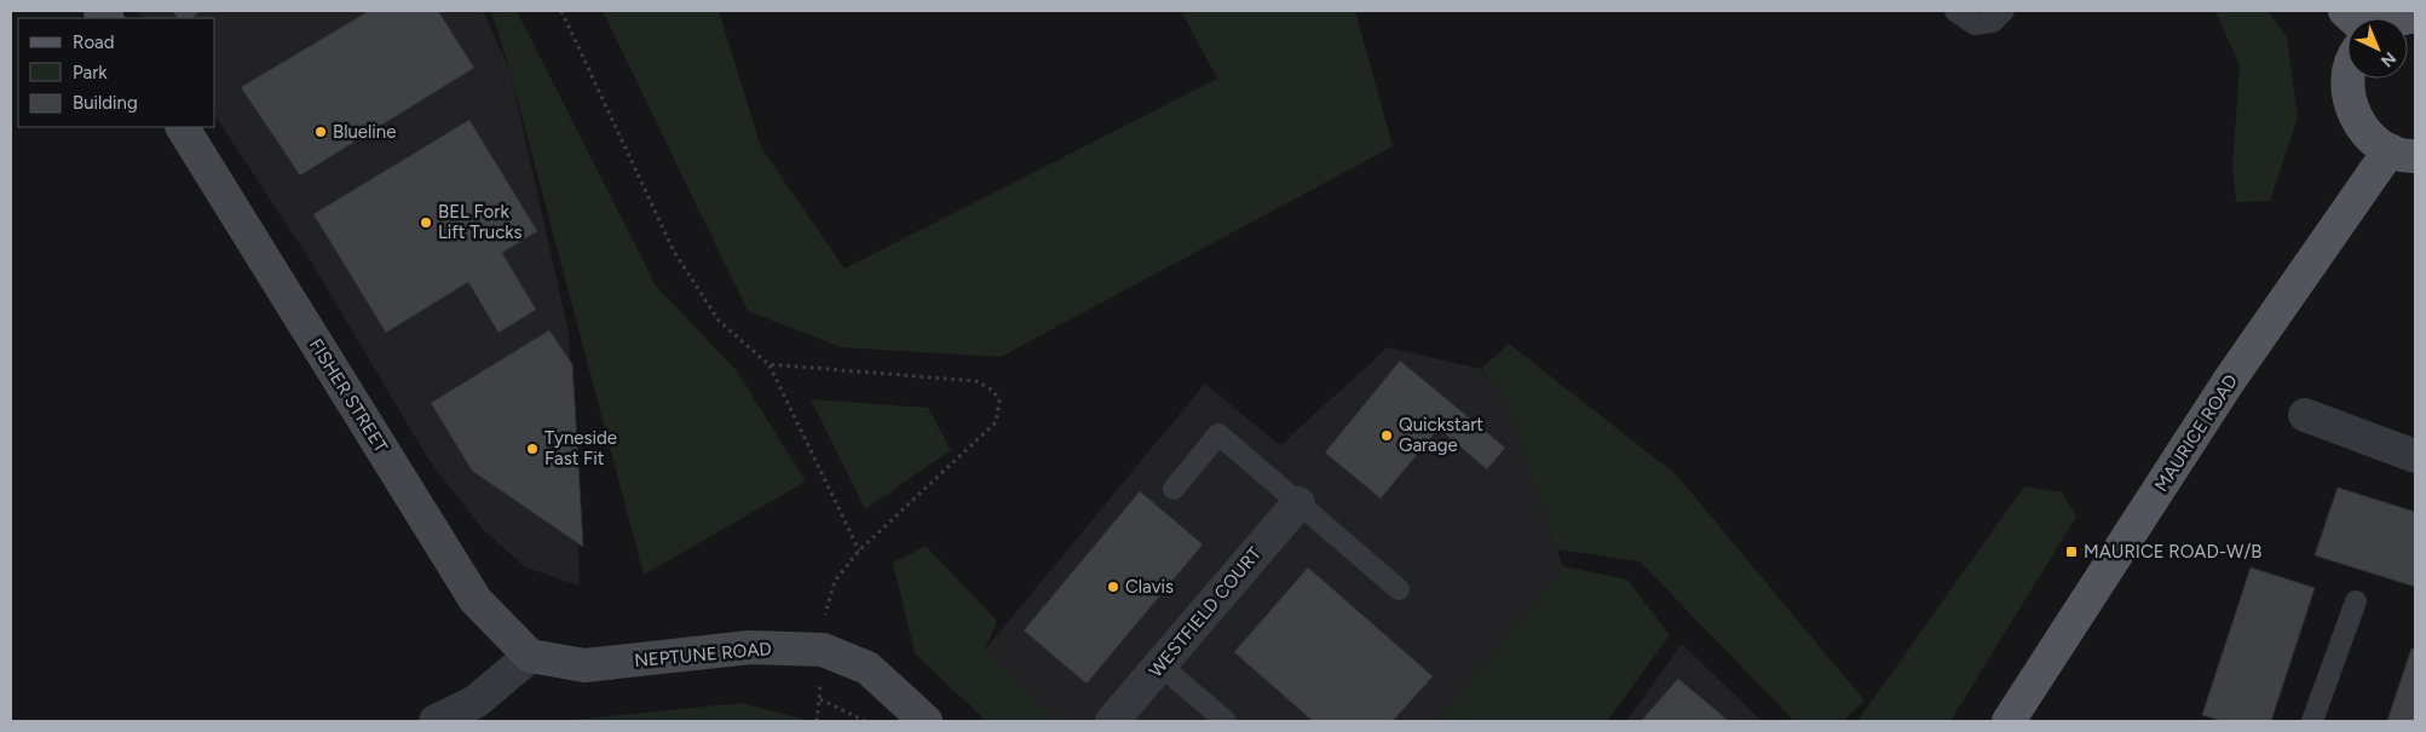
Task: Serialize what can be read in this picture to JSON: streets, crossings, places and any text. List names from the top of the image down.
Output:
{
  "streets": {
    "main road": ["MAURICE ROAD"],
    "street": ["FISHER STREET", "WESTFIELD COURT", "NEPTUNE ROAD"]
  },
  "crossings": [
    ["FISHER STREET", "NEPTUNE ROAD"]
  ],
  "places": {
    "other": [
      "Blueline",
      "BEL Fork Lift Trucks",
      "Quickstart Garage",
      "Tyneside Fast Fit",
      "Clavis"
    ],
    "transit": ["MAURICE ROAD-W/B"]
  },
  "legend": ["Road", "Park", "Building"],
  "north": "bottom right"
}
